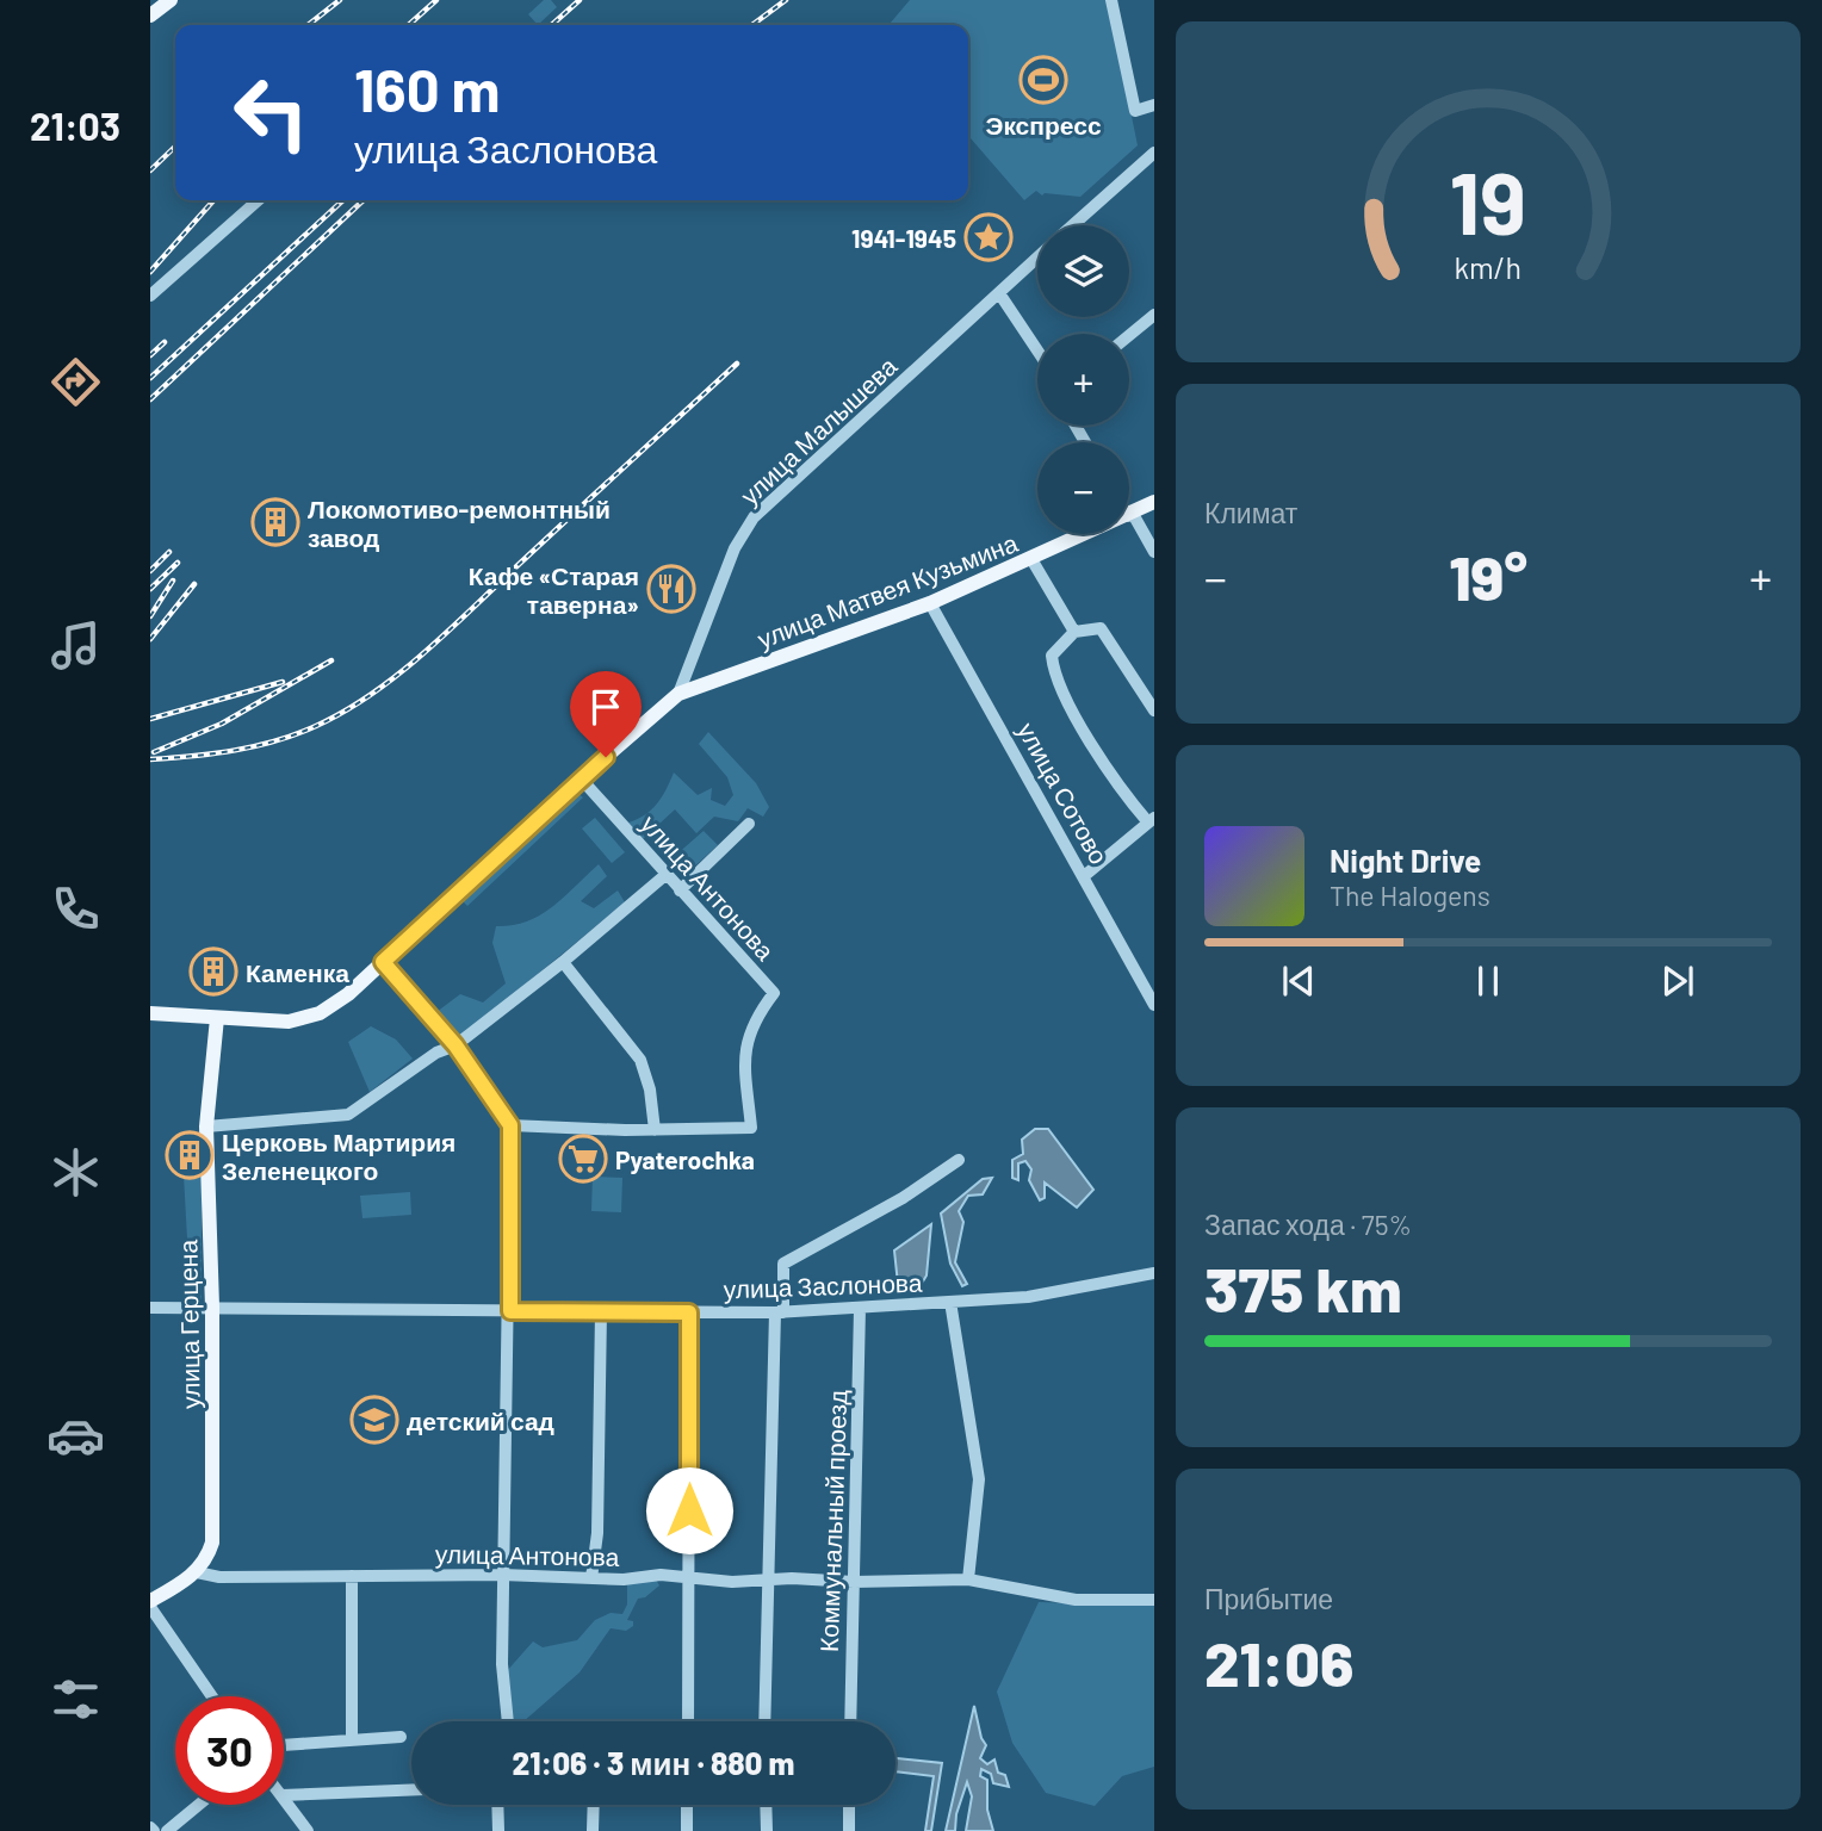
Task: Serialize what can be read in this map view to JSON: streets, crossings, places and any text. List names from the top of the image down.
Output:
{
  "streets": {
    "main road": ["улица Матвея Кузьмина", "улица Герцена"],
    "street": [
      "улица Малышева",
      "улица Сотово",
      "улица Антонова",
      "улица Заслонова",
      "Коммунальный проезд"
    ]
  },
  "crossings": [
    ["улица Малышева", "улица Матвея Кузьмина"],
    ["улица Матвея Кузьмина", "улица Сотово"],
    ["улица Антонова", "улица Герцена"],
    ["улица Антонова", "Коммунальный проезд"],
    ["улица Заслонова", "улица Герцена"],
    ["улица Заслонова", "Коммунальный проезд"]
  ],
  "places": {
    "sports": ["Экспресс"],
    "place": ["1941-1945"],
    "building": ["Локомотиво-ремонтный завод", "Каменка", "Церковь Мартирия Зеленецкого"],
    "restaurant": ["Кафе «Старая таверна»"],
    "supermarket": ["Pyaterochka"],
    "school or university": ["детский сад"]
  },
  "page": {
    "tabs": "21:03",
    "turn": ["160 m", "улица Заслонова"],
    "map_buttons": ["+", "−"],
    "tile": [
      "Климат",
      ["Запас хода · 75%", "375 km"],
      ["Прибытие", "21:06"]
    ],
    "heat": ["−", "19°", "+"],
    "song": ["Night Drive", "The Halogens"],
    "limit": "30",
    "trip": "21:06 · 3 мин · 880 m",
    "gauge": ["19", "km/h"]
  }
}
